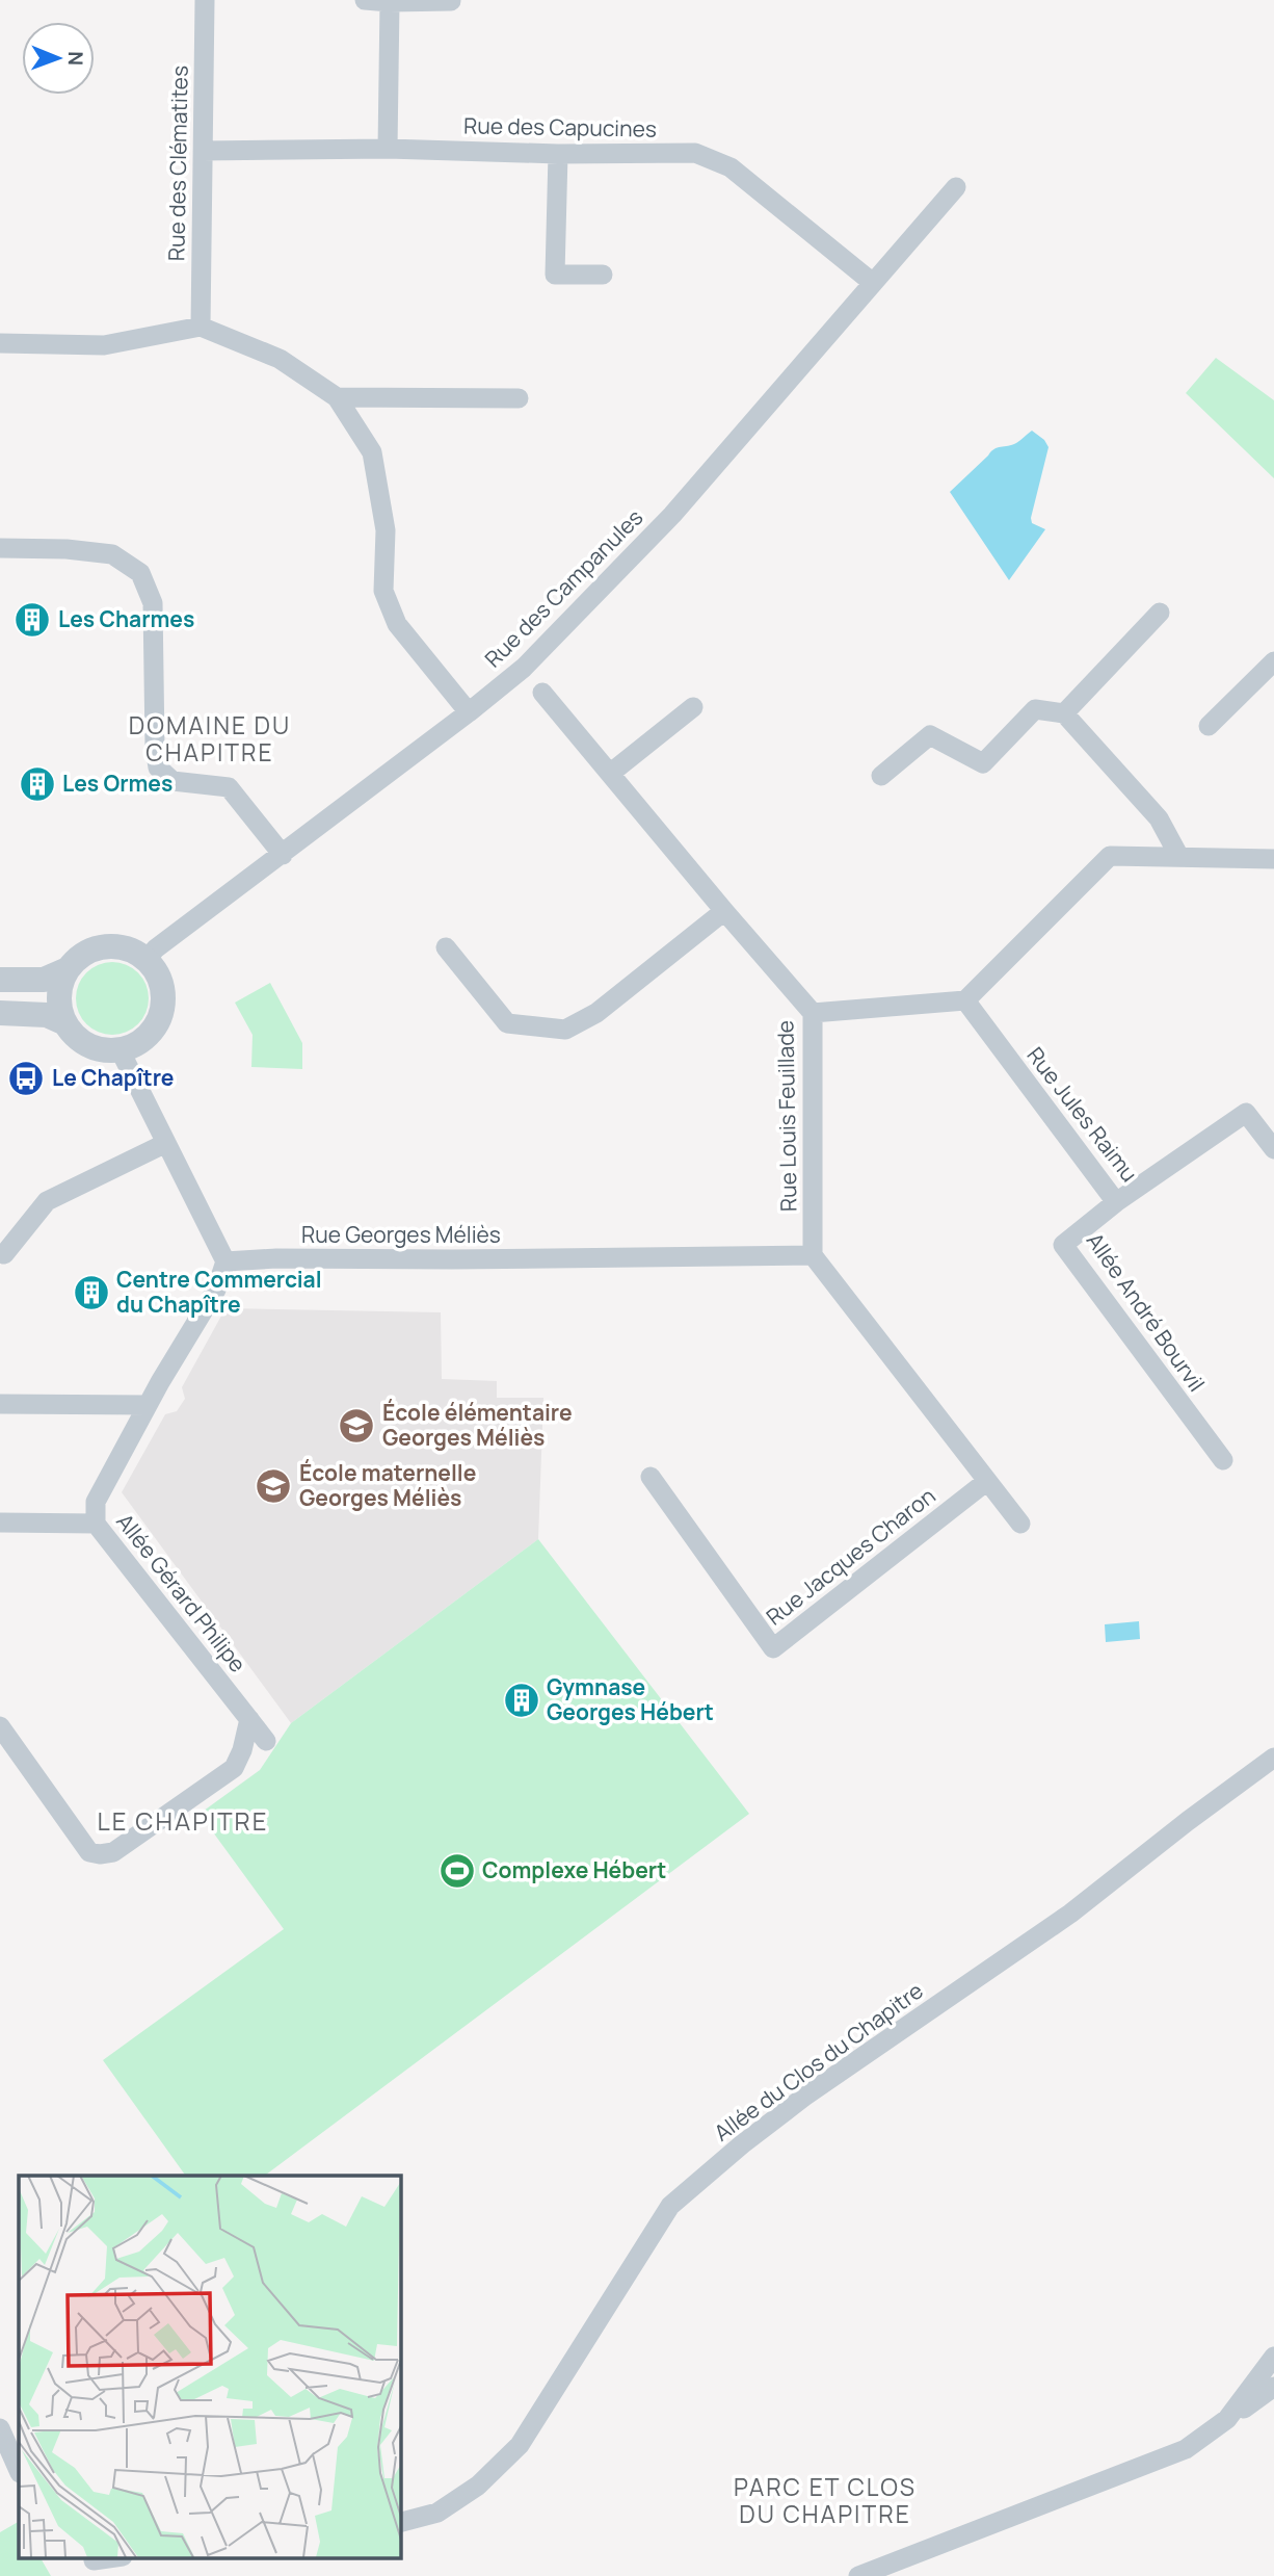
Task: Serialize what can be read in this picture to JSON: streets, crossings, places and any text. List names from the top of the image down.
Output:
{
  "streets": {
    "street": [
      "Rue des Capucines",
      "Rue des Clématites",
      "Rue des Campanules",
      "Rue Jules Raimu",
      "Rue Louis Feuillade",
      "Rue Georges Méliès",
      "Allée André Bourvil",
      "Rue Jacques Charon",
      "Allée Gérard Philipe",
      "Allée du Clos du Chapitre"
    ]
  },
  "crossings": [
    ["Rue des Capucines", "Rue des Clématites"],
    ["Rue des Capucines", "Rue des Campanules"],
    ["Rue Jules Raimu", "Allée André Bourvil"],
    ["Rue Louis Feuillade", "Rue Georges Méliès"],
    ["Rue Georges Méliès", "Allée Gérard Philipe"]
  ],
  "districts": ["DOMAINE DU CHAPITRE", "LE CHAPITRE", "PARC ET CLOS DU CHAPITRE"],
  "places": {
    "building": [
      "Les Charmes",
      "Les Ormes",
      "Centre Commercial du Chapître",
      "Gymnase Georges Hébert"
    ],
    "bus stop": ["Le Chapître"],
    "school or university": ["École élémentaire Georges Méliès", "École maternelle Georges Méliès"],
    "sports": ["Complexe Hébert"]
  },
  "north": "right"
}
